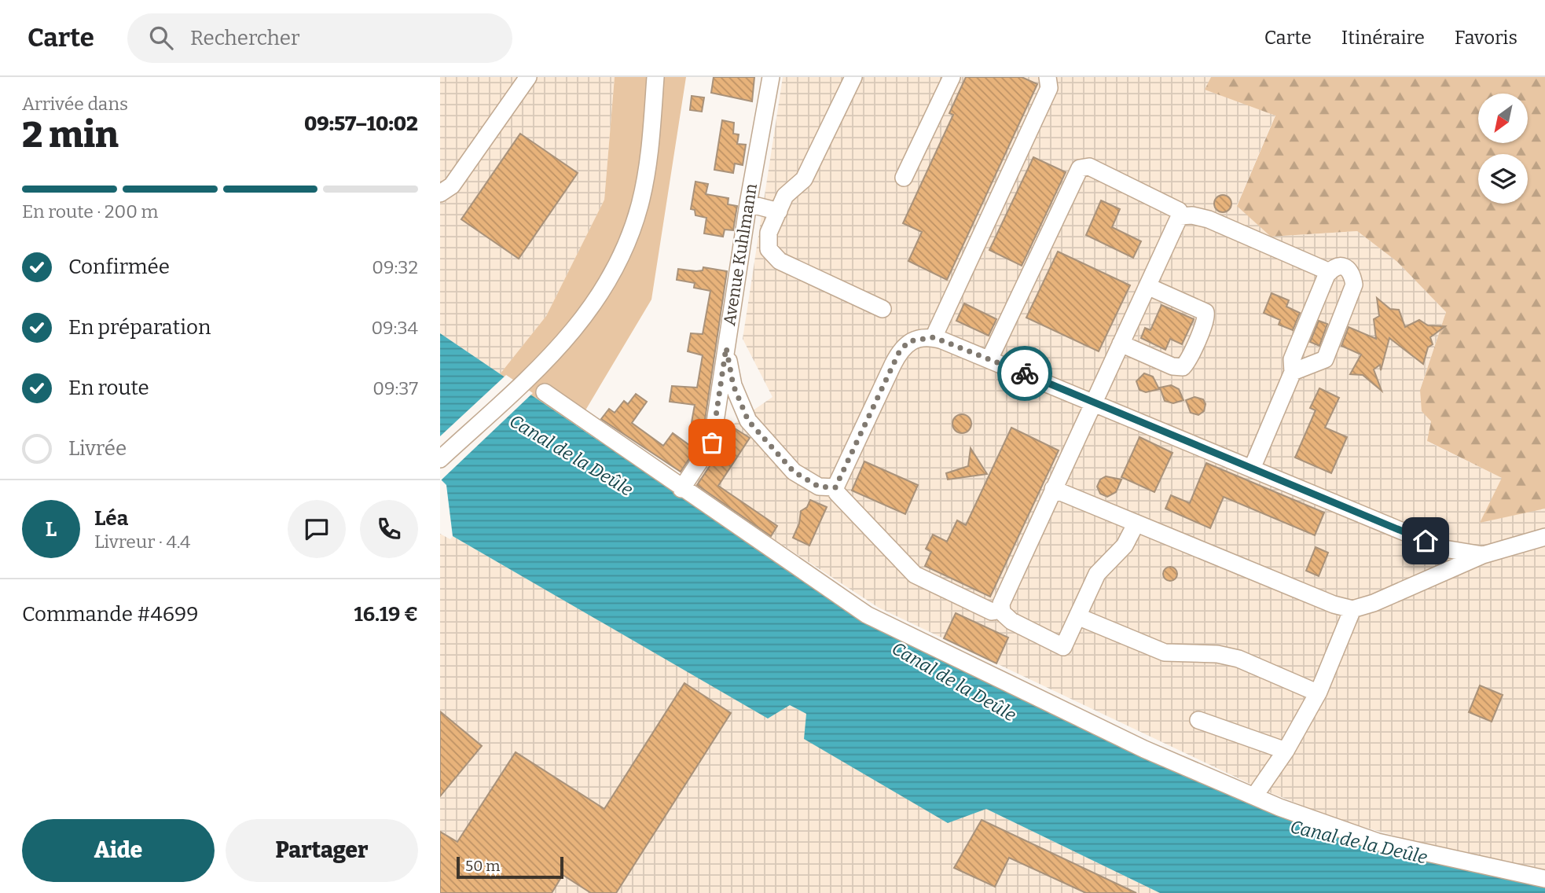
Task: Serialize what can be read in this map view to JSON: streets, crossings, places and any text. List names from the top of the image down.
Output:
{
  "streets": {
    "street": ["Avenue Kuhlmann"]
  },
  "water": ["Canal de la Deûle"],
  "scale_bar": "50 m",
  "north": "bottom left",
  "page": {
    "header": "Carte",
    "search": "Rechercher",
    "nav": ["Carte", "Itinéraire", "Favoris"],
    "heading": ["2 min", "Arrivée dans", "09:57–10:02"],
    "panel": [
      "Léa",
      "Livreur · 4.4",
      "Commande #4699",
      "16.19 €"
    ],
    "bar": "En route · 200 m",
    "list": [
      ["Confirmée", "09:32"],
      ["En préparation", "09:34"],
      ["En route", "09:37"],
      "Livrée"
    ],
    "round": "L",
    "buttons": ["Aide", "Partager"],
    "scale": "50 m"
  }
}
